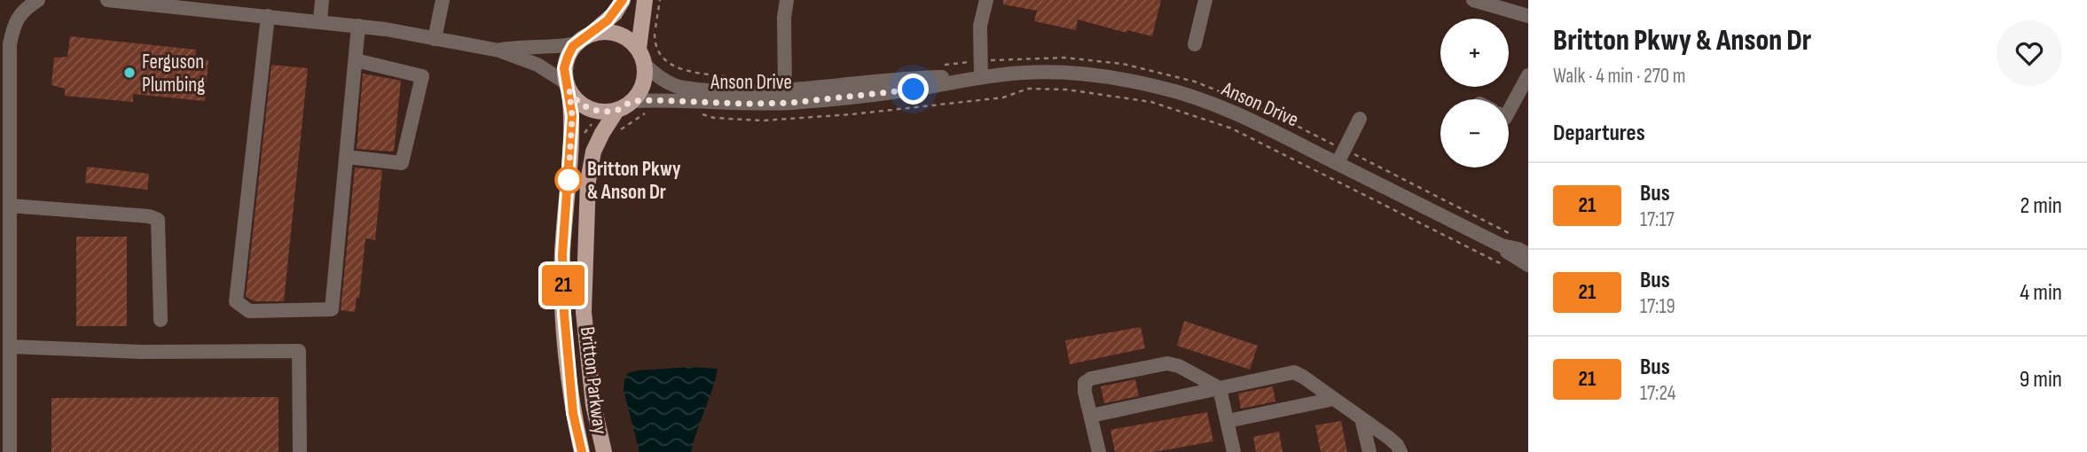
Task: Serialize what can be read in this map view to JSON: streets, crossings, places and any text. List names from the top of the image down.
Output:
{
  "streets": {
    "main road": ["Britton Parkway"],
    "street": ["Anson Drive"]
  },
  "crossings": [
    ["Anson Drive", "Britton Parkway"]
  ],
  "places": ["Ferguson Plumbing", "Britton Pkwy & Anson Dr"],
  "lines": ["bus line 21"],
  "page": {
    "on_map": "21",
    "heading": [
      ["Britton Pkwy & Anson Dr", "Walk · 4 min · 270 m"],
      "Departures"
    ],
    "map_buttons": ["+", "−"],
    "list": [
      {
        "mark": "21",
        "name": "Bus",
        "note": "17:17",
        "value": "2 min"
      },
      {
        "mark": "21",
        "name": "Bus",
        "note": "17:19",
        "value": "4 min"
      },
      {
        "mark": "21",
        "name": "Bus",
        "note": "17:24",
        "value": "9 min"
      }
    ]
  }
}
